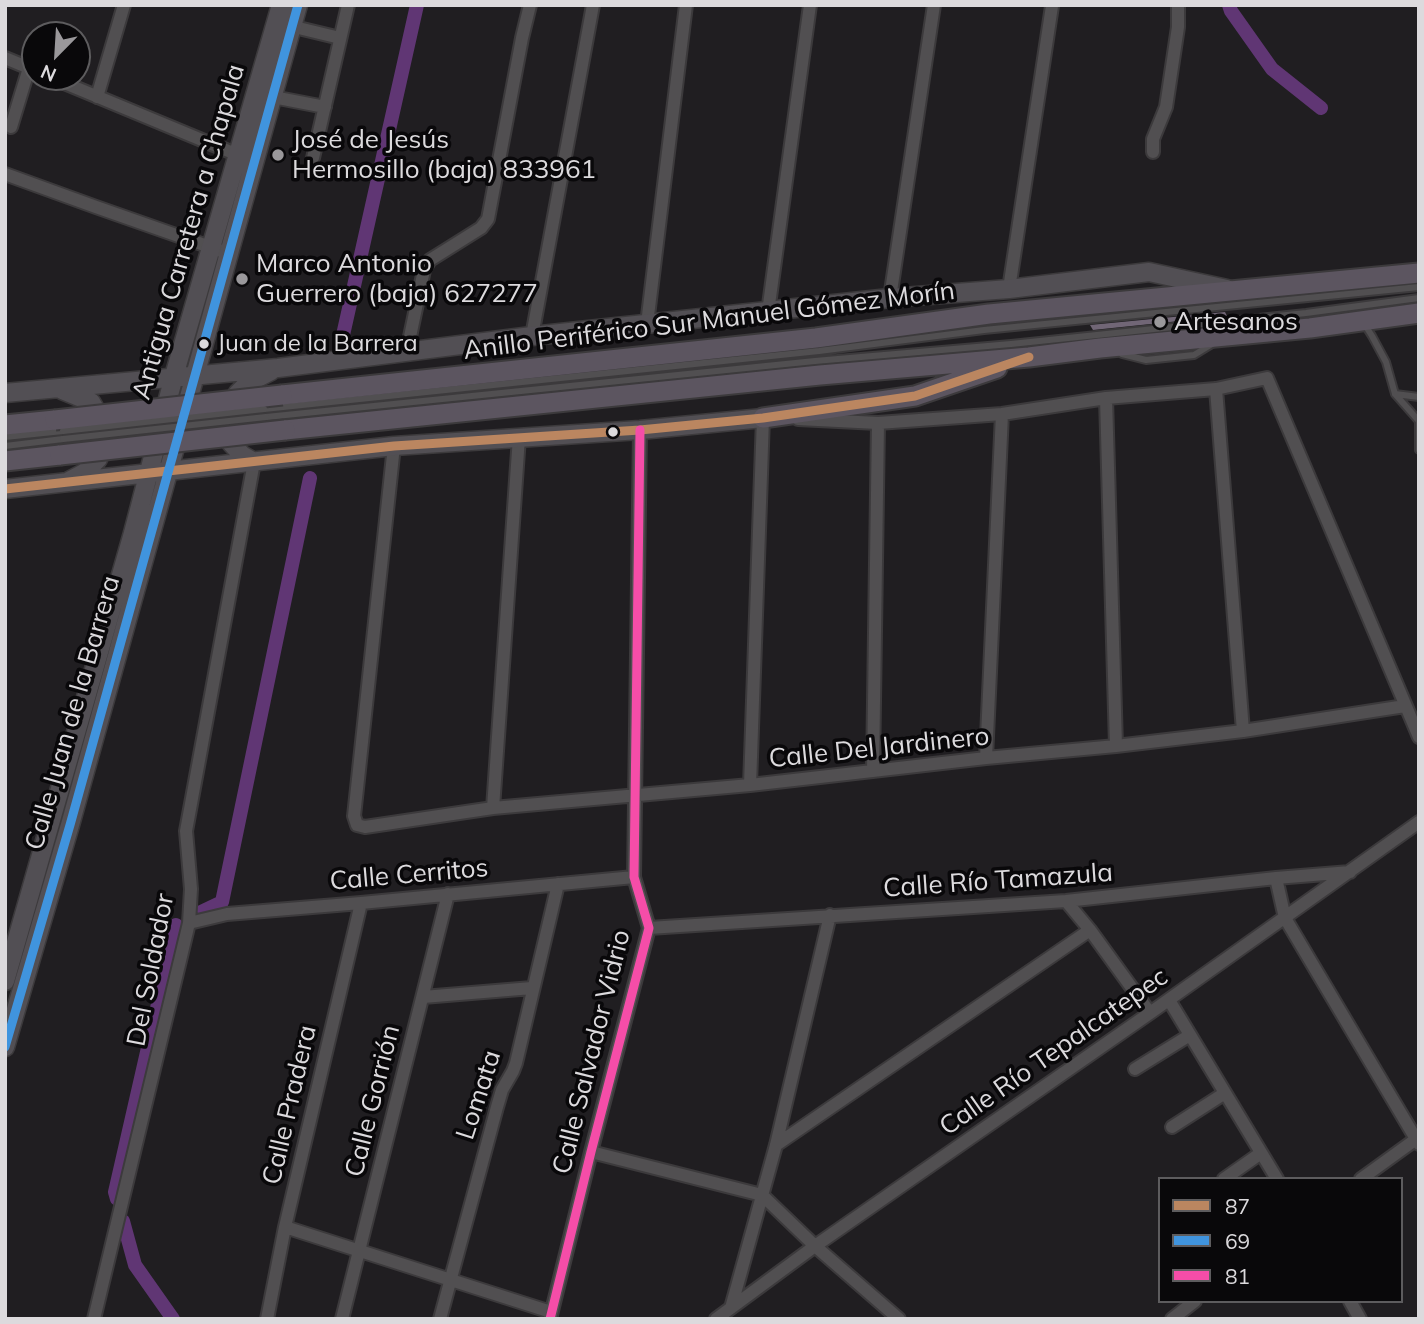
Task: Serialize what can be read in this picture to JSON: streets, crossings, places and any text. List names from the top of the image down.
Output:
{
  "streets": {
    "highway": ["Anillo Periférico Sur Manuel Gómez Morín"],
    "main road": ["Antigua Carretera a Chapala", "Calle Juan de la Barrera"],
    "street": [
      "Calle Del Jardinero",
      "Calle Cerritos",
      "Calle Río Tamazula",
      "Del Soldador",
      "Calle Salvador Vidrio",
      "Calle Río Tepalcatepec",
      "Lomata",
      "Calle Gorrión",
      "Calle Pradera"
    ]
  },
  "crossings": [
    ["Antigua Carretera a Chapala", "Calle Juan de la Barrera"],
    ["Calle Del Jardinero", "Calle Salvador Vidrio"],
    ["Calle Cerritos", "Del Soldador"],
    ["Calle Cerritos", "Calle Salvador Vidrio"],
    ["Calle Cerritos", "Lomata"],
    ["Calle Cerritos", "Calle Gorrión"],
    ["Calle Cerritos", "Calle Pradera"],
    ["Calle Río Tamazula", "Calle Salvador Vidrio"],
    ["Calle Río Tamazula", "Calle Río Tepalcatepec"]
  ],
  "places": [
    "José de Jesús Hermosillo (baja) 833961",
    "Marco Antonio Guerrero (baja) 627277",
    "Artesanos",
    "Juan de la Barrera"
  ],
  "lines": ["transit line 69", "transit line 87", "transit line 81"],
  "legend": ["87", "69", "81"],
  "north": "bottom left"
}
